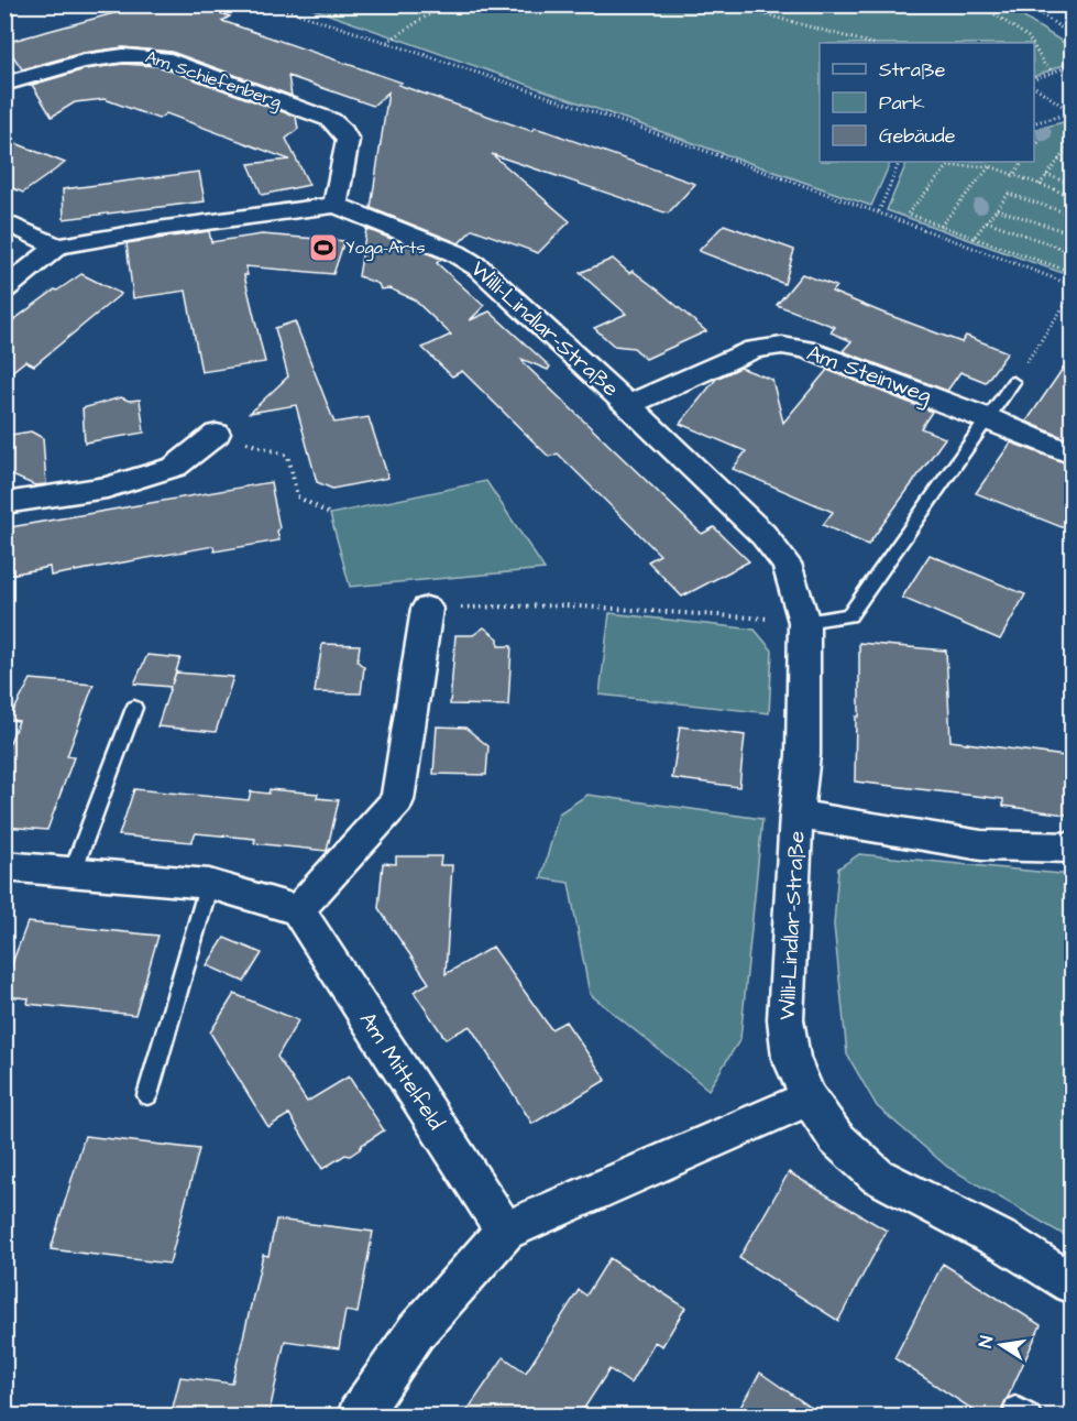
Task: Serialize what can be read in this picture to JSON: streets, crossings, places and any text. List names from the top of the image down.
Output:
{
  "streets": {
    "street": [
      "Am Schiefenberg",
      "Willi-Lindlar-Straße",
      "Am Steinweg",
      "Am Mittelfeld"
    ]
  },
  "crossings": [
    ["Am Schiefenberg", "Willi-Lindlar-Straße"],
    ["Willi-Lindlar-Straße", "Am Steinweg"]
  ],
  "places": {
    "sports": ["Yoga-Arts"]
  },
  "legend": ["Straße", "Park", "Gebäude"],
  "north": "left"
}
